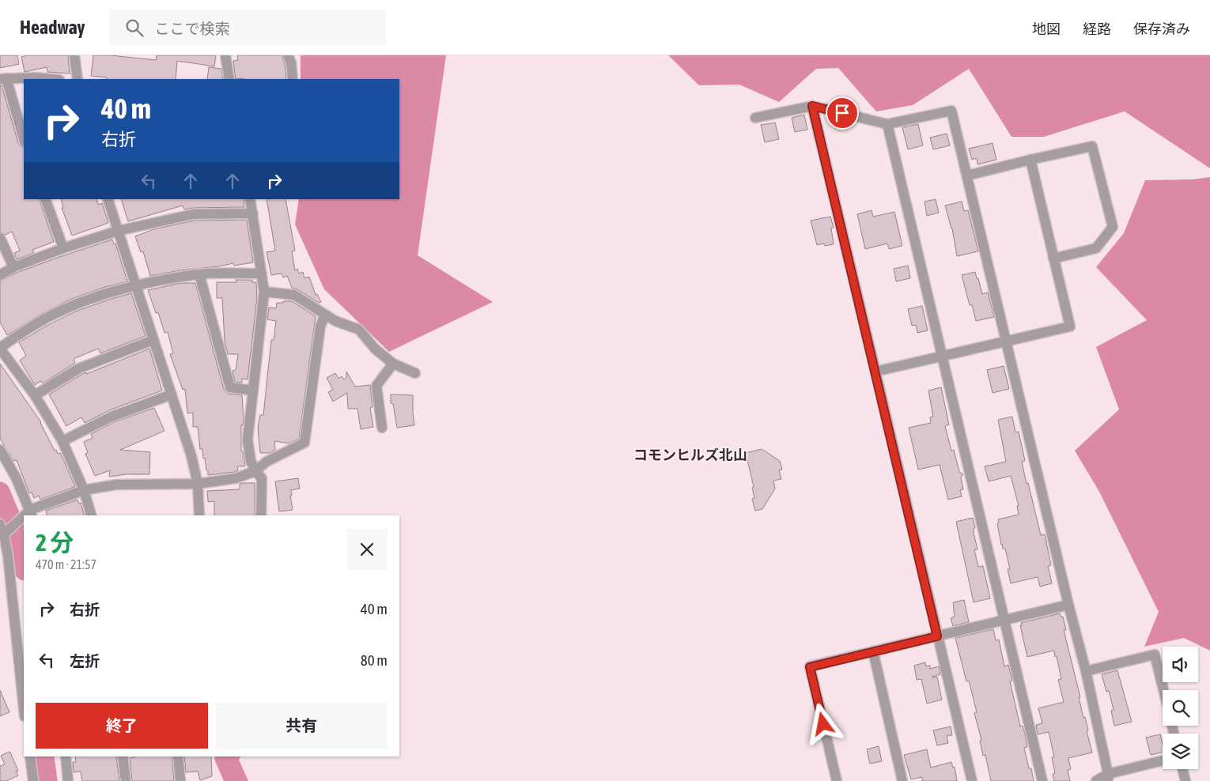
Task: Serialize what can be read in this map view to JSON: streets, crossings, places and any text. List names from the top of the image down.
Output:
{
  "districts": ["コモンヒルズ北山"],
  "page": {
    "header": "Headway",
    "search": "ここで検索",
    "nav": ["地図", "経路", "保存済み"],
    "turn": ["40 m", "右折"],
    "heading": ["2 分", "470 m · 21:57"],
    "list": [
      {
        "name": "右折",
        "value": "40 m"
      },
      {
        "name": "左折",
        "value": "80 m"
      }
    ],
    "buttons": ["終了", "共有"]
  }
}
